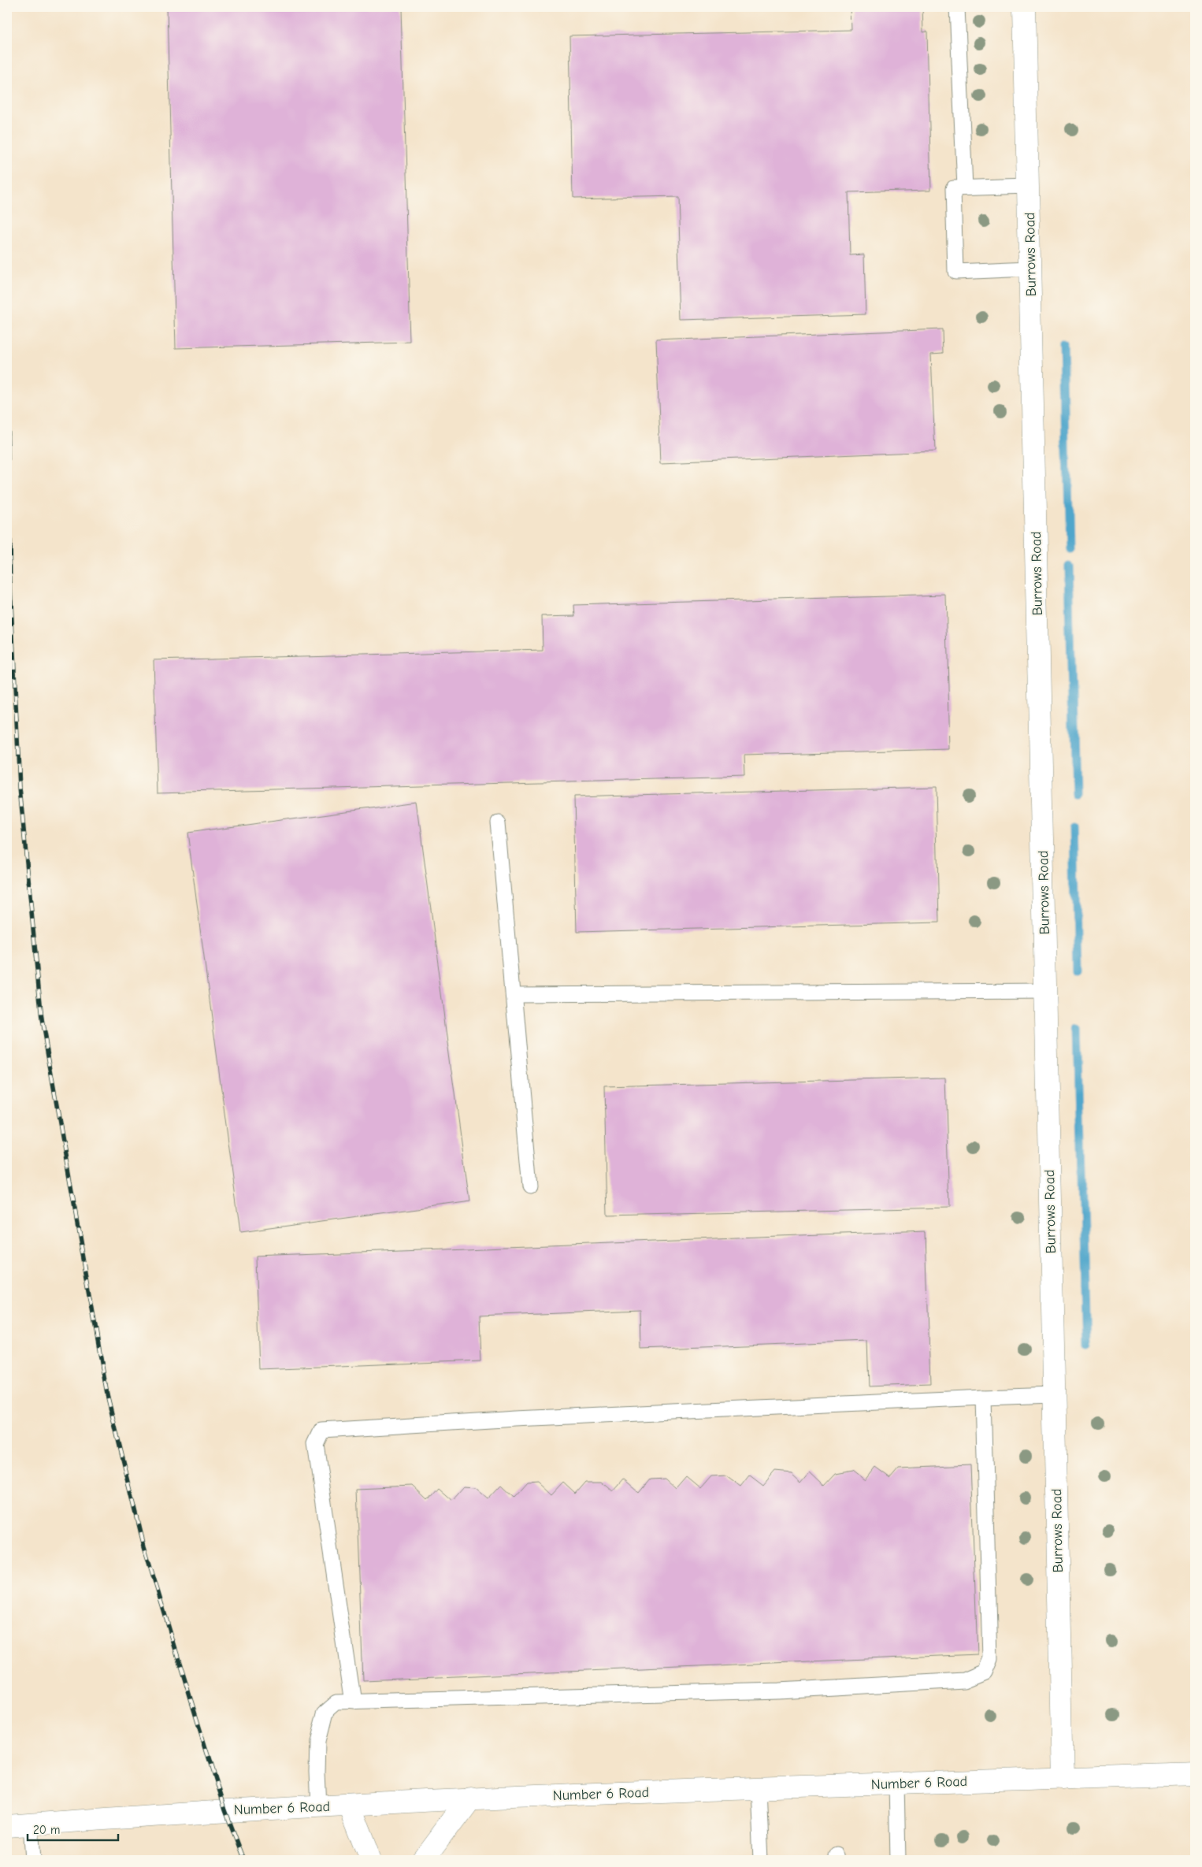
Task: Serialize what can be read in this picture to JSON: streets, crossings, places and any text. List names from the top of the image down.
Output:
{
  "streets": {
    "street": ["Burrows Road", "Number 6 Road"]
  },
  "crossings": [
    ["Burrows Road", "Number 6 Road"]
  ],
  "scale_bar": "20 m"
}
